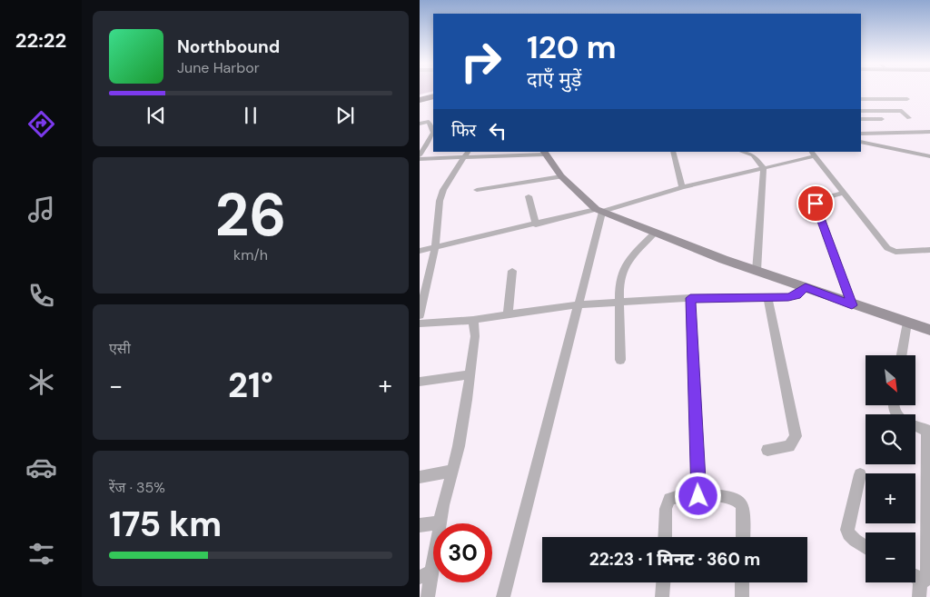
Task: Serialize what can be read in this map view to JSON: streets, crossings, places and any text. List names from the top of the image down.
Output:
{
  "north": "bottom right",
  "page": {
    "tabs": "22:22",
    "turn": ["120 m", "दाएँ मुड़ें"],
    "song": ["Northbound", "June Harbor"],
    "then": "फिर",
    "tile": [
      ["26", "km/h"],
      "एसी",
      ["रेंज · 35%", "175 km"]
    ],
    "map_buttons": ["+", "−"],
    "heat": ["−", "21°", "+"],
    "limit": "30",
    "trip": "22:23 · 1 मिनट · 360 m"
  }
}
